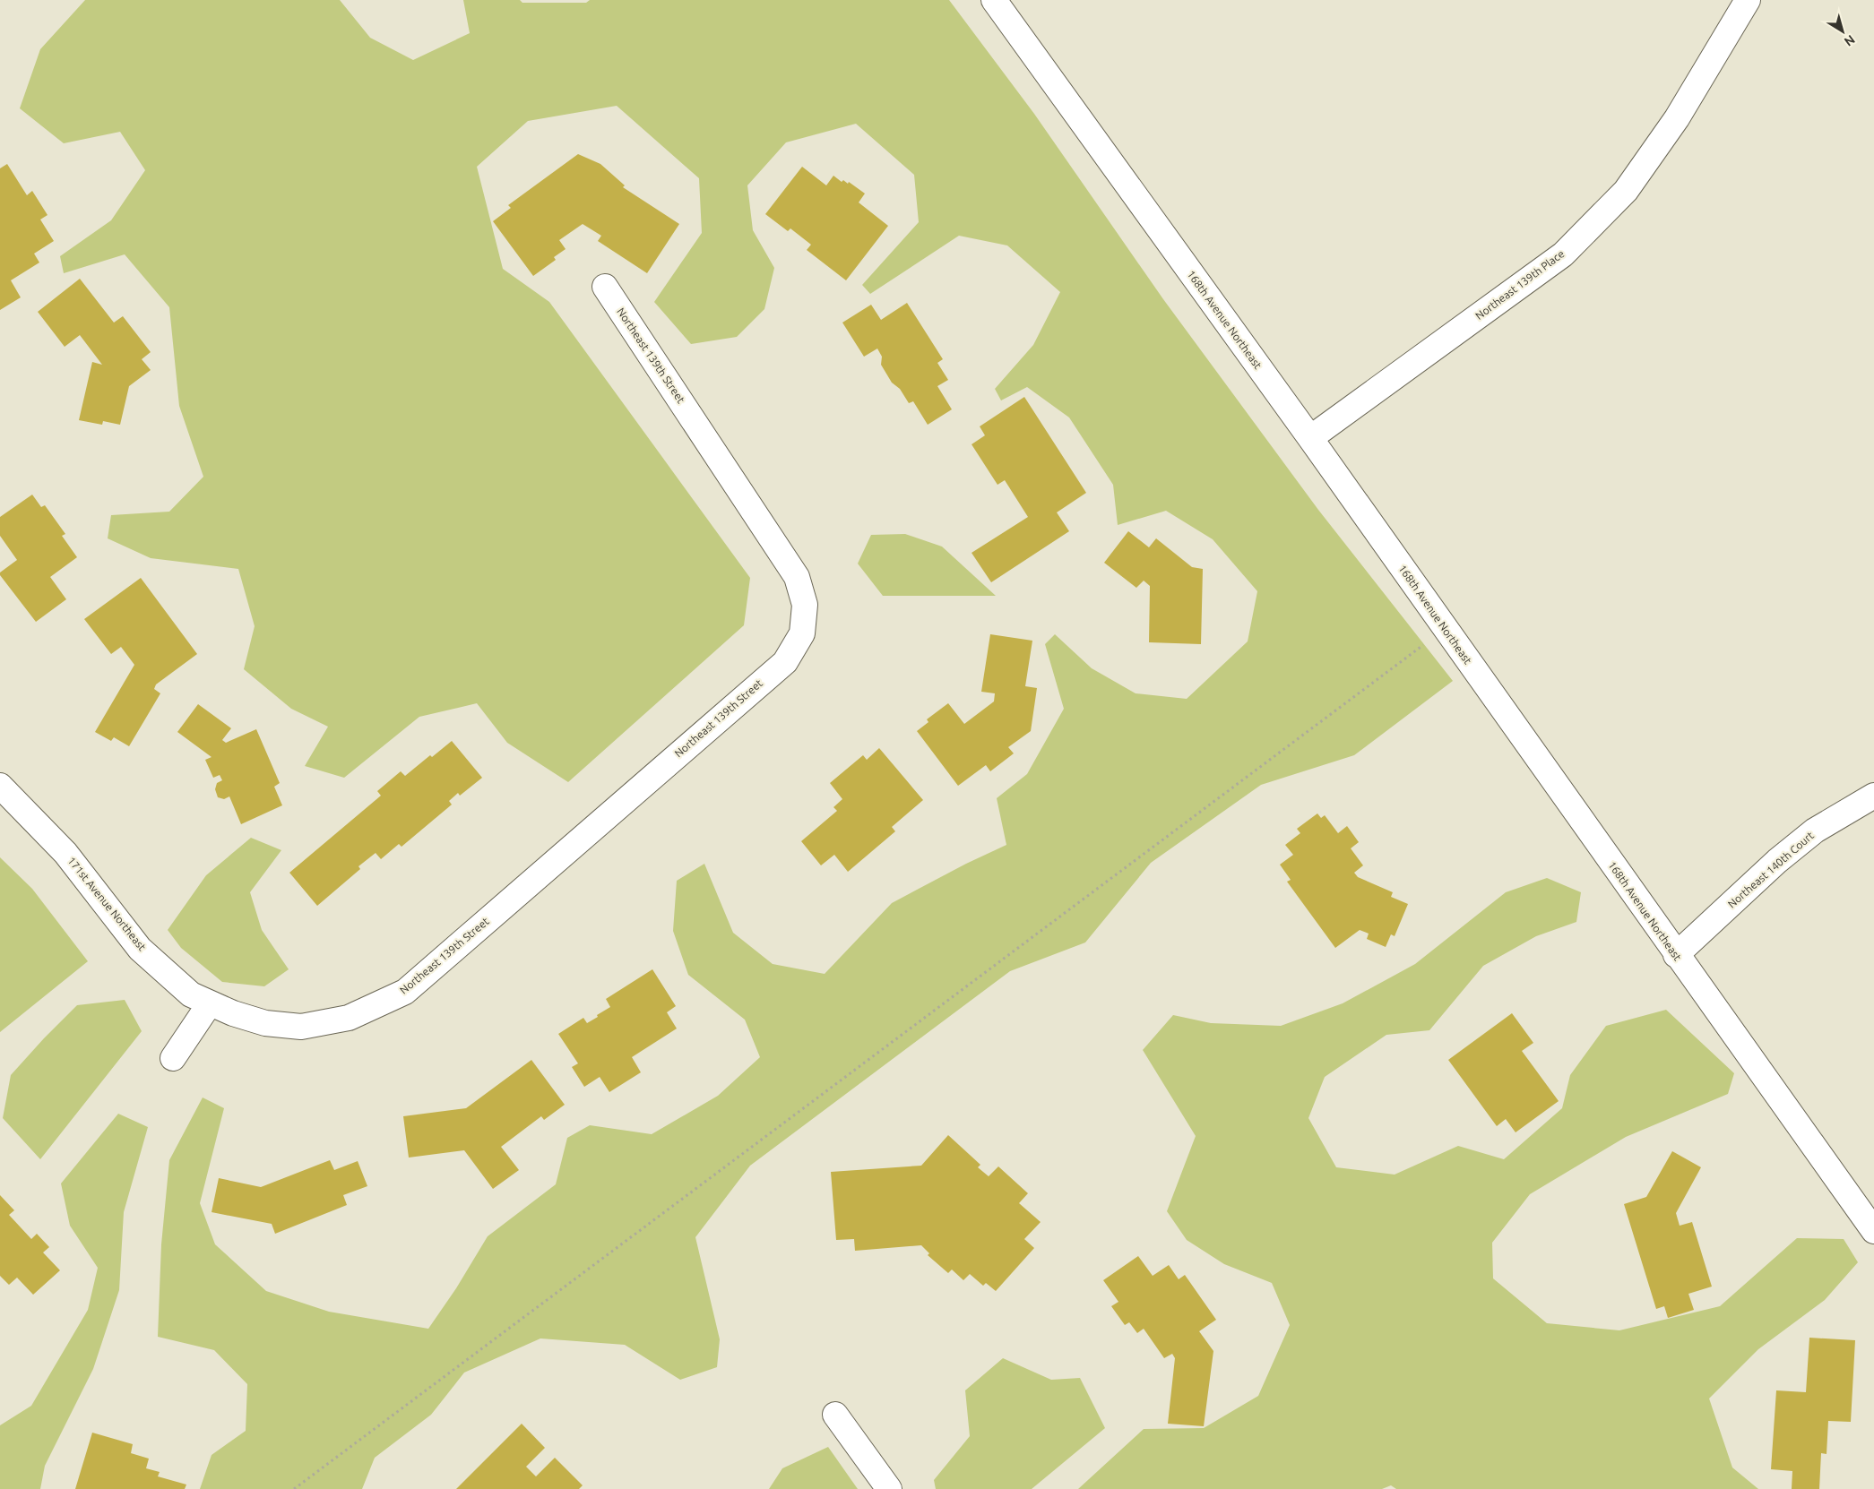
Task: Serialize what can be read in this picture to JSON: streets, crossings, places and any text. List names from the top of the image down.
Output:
{
  "streets": {
    "street": [
      "Northeast 139th Place",
      "168th Avenue Northeast",
      "Northeast 139th Street",
      "Northeast 140th Court",
      "171st Avenue Northeast"
    ]
  },
  "crossings": [
    ["Northeast 139th Place", "168th Avenue Northeast"],
    ["168th Avenue Northeast", "Northeast 140th Court"],
    ["Northeast 139th Street", "171st Avenue Northeast"]
  ],
  "north": "bottom right"
}
